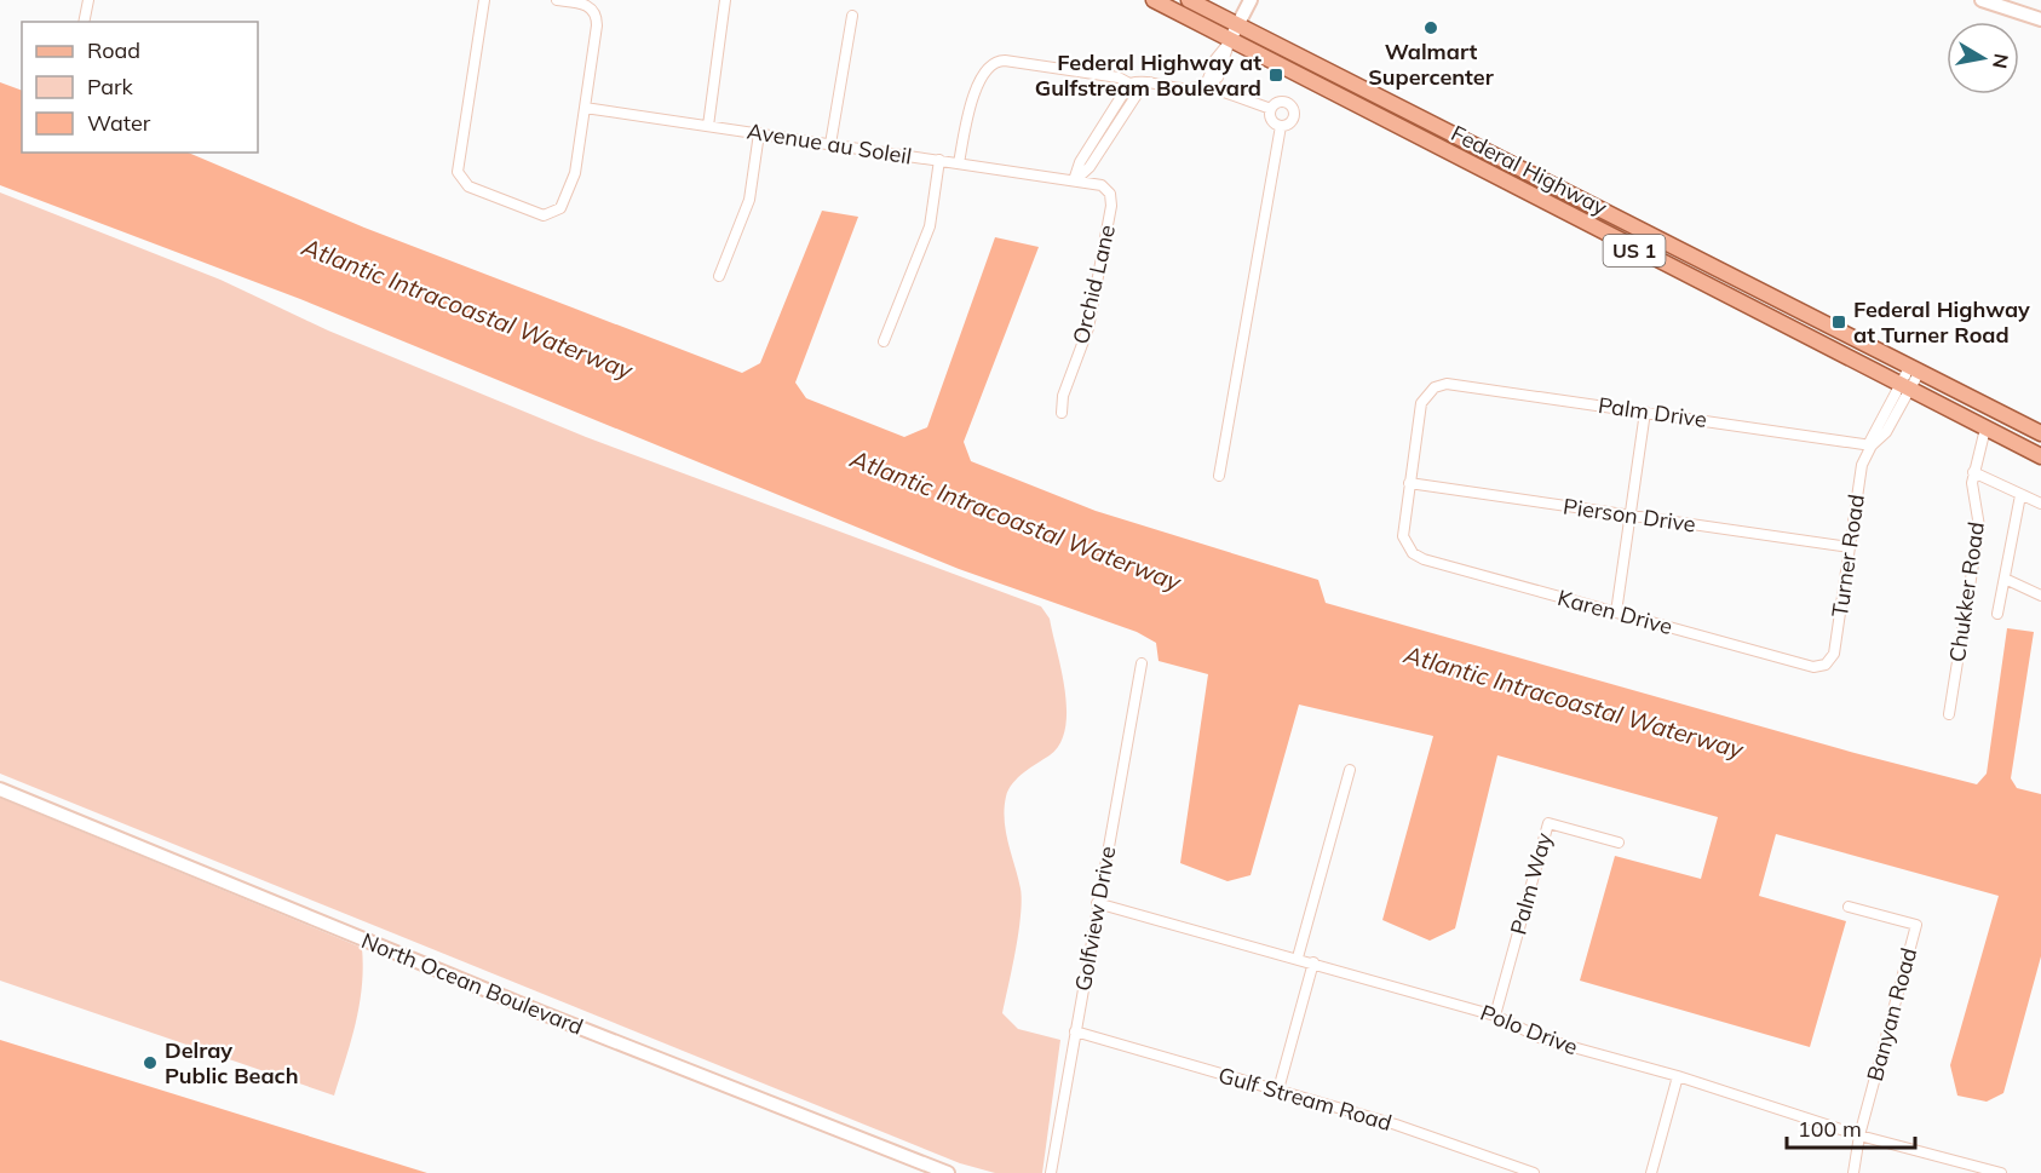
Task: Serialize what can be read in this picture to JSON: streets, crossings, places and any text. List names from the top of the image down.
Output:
{
  "streets": {
    "main road": ["Federal Highway", "US 1", "North Ocean Boulevard"],
    "street": [
      "Avenue au Soleil",
      "Orchid Lane",
      "Palm Drive",
      "Pierson Drive",
      "Turner Road",
      "Chukker Road",
      "Karen Drive",
      "Palm Way",
      "Golfview Drive",
      "Banyan Road",
      "Polo Drive",
      "Gulf Stream Road"
    ]
  },
  "crossings": [
    ["Avenue au Soleil", "Orchid Lane"],
    ["Federal Highway", "Turner Road"],
    ["Federal Highway", "Chukker Road"],
    ["Palm Drive", "Pierson Drive"],
    ["Palm Drive", "Turner Road"],
    ["Palm Drive", "Karen Drive"],
    ["Pierson Drive", "Turner Road"],
    ["Pierson Drive", "Karen Drive"],
    ["Turner Road", "Karen Drive"],
    ["Palm Way", "Polo Drive"],
    ["Golfview Drive", "Polo Drive"],
    ["Golfview Drive", "Gulf Stream Road"],
    ["Banyan Road", "Polo Drive"]
  ],
  "water": ["Atlantic Intracoastal Waterway"],
  "places": {
    "other": ["Walmart Supercenter", "Delray Public Beach"],
    "transit": ["Federal Highway at Gulfstream Boulevard", "Federal Highway at Turner Road"]
  },
  "legend": ["Road", "Park", "Water"],
  "scale_bar": "100 m",
  "north": "right"
}
